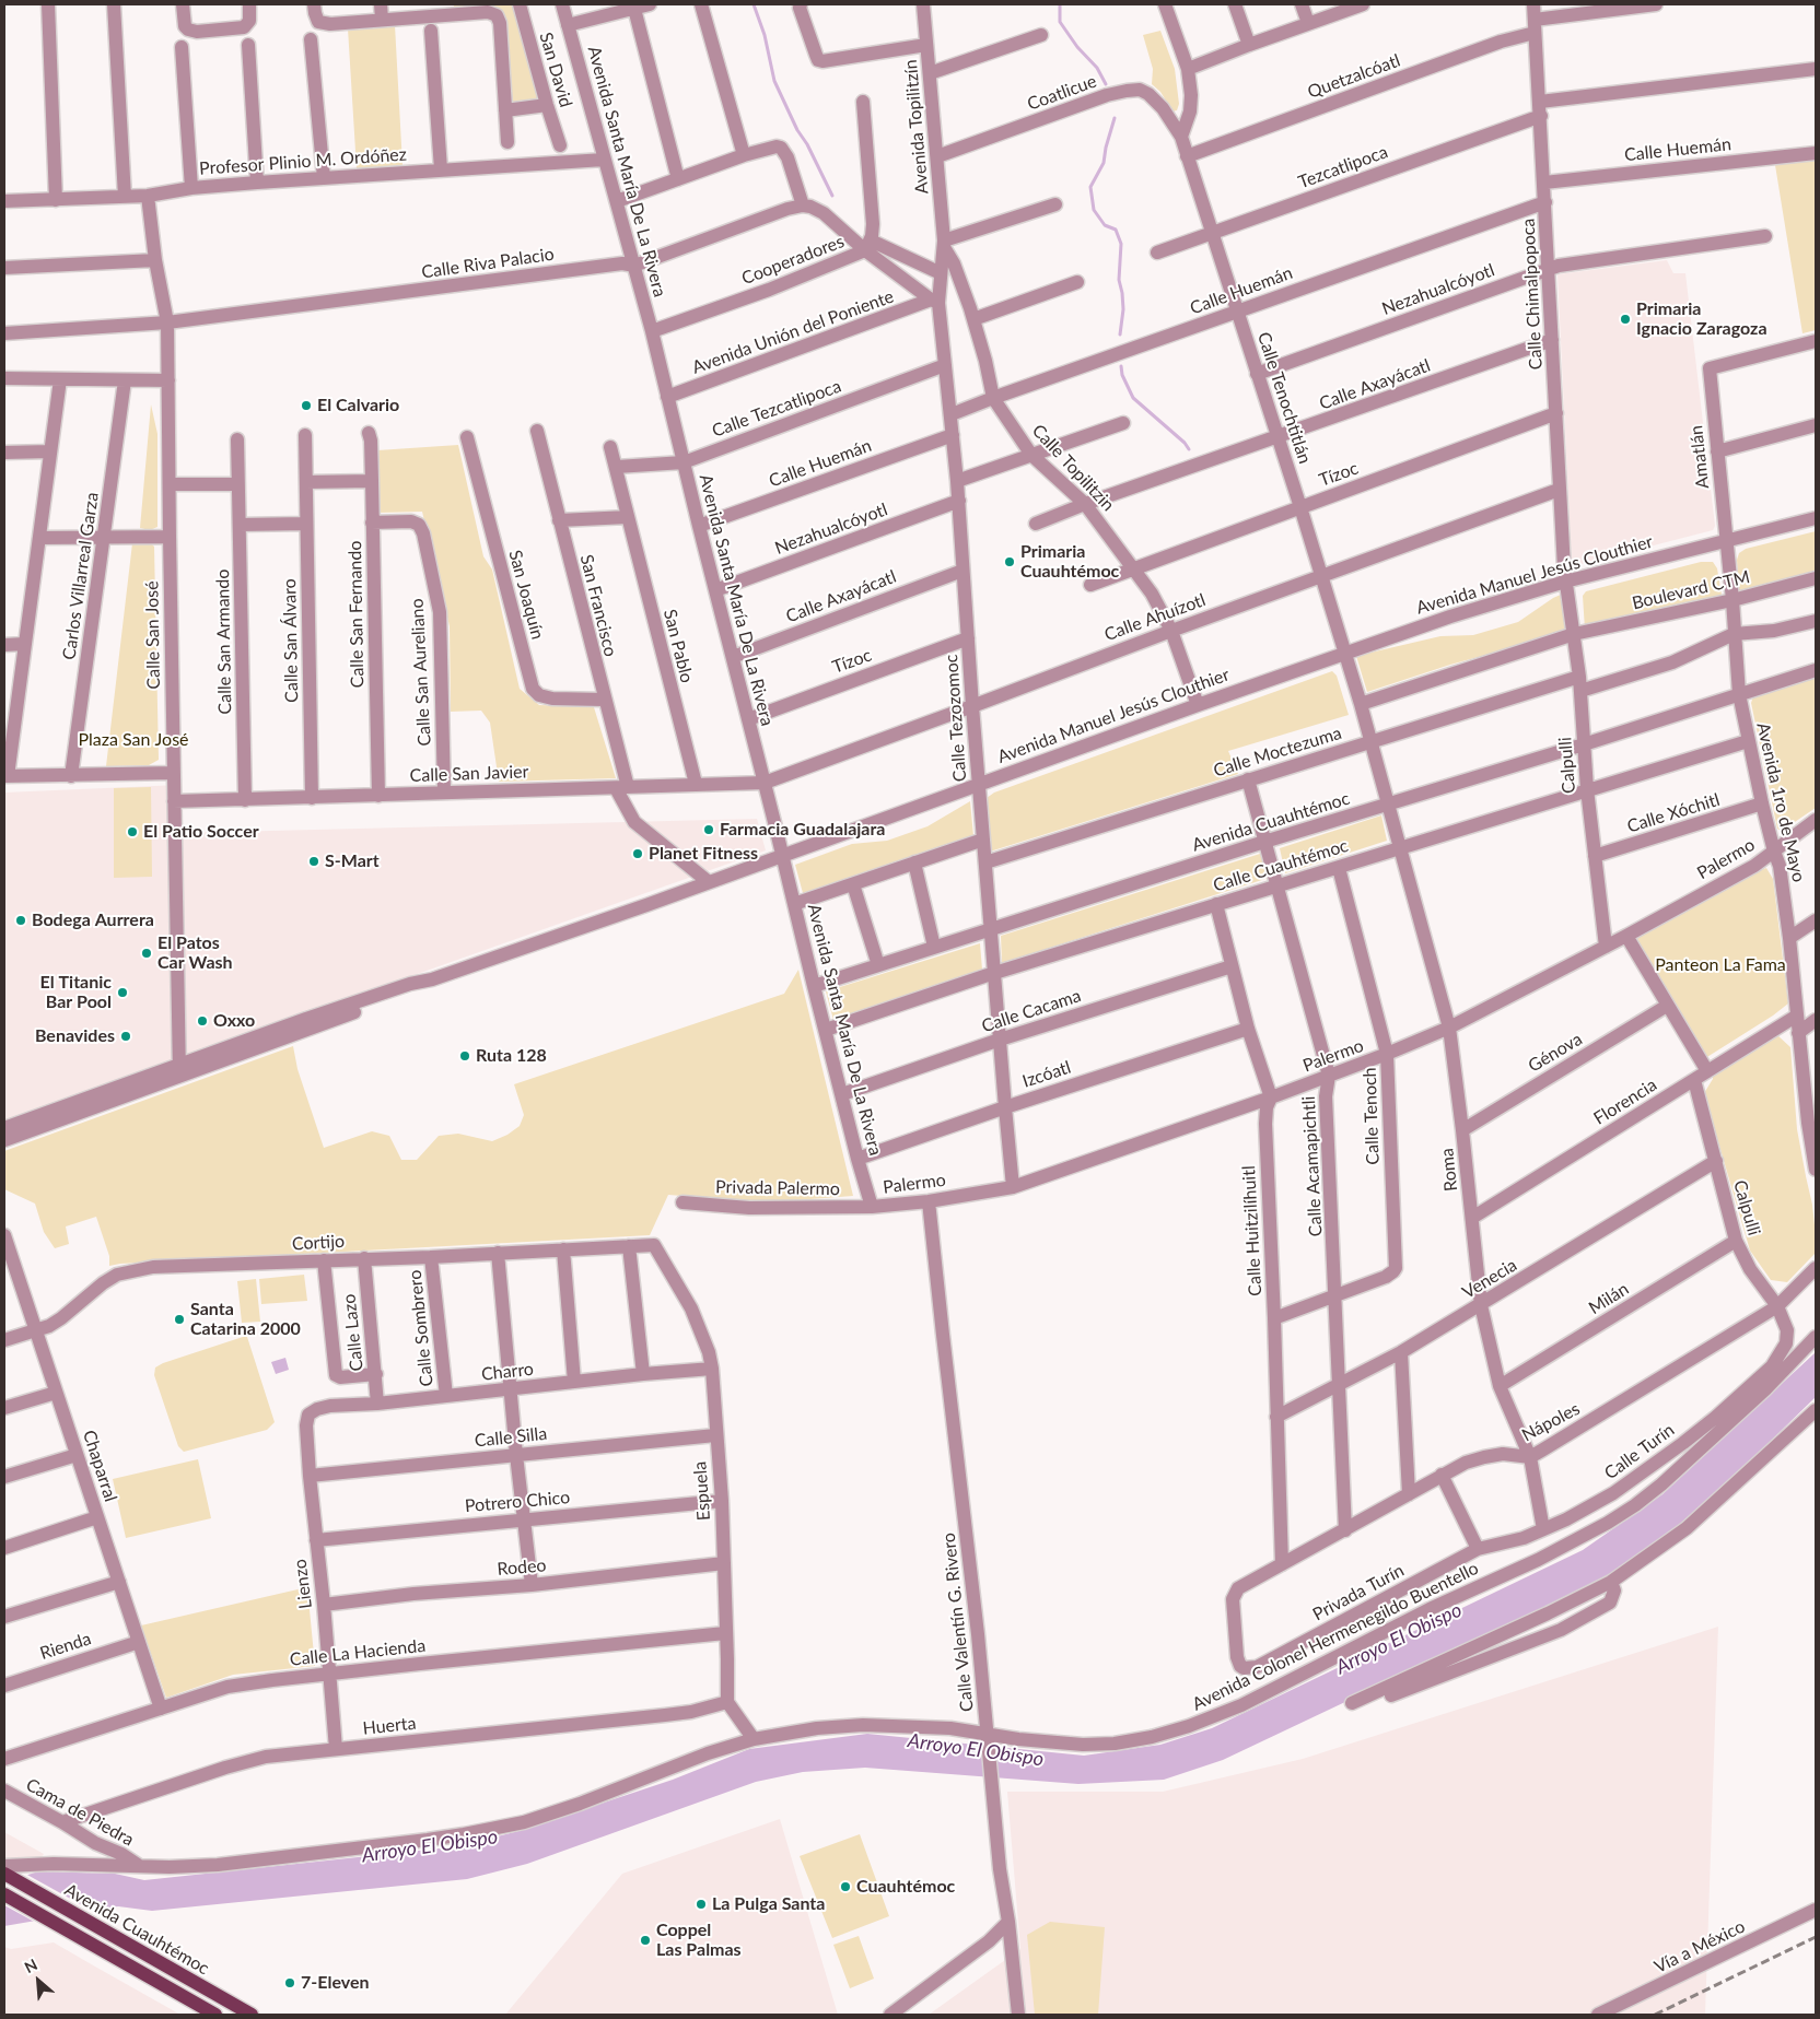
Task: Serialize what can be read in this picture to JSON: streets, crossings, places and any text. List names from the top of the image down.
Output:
{
  "streets": {
    "main road": ["Avenida Cuauhtémoc"],
    "street": [
      "San David",
      "Quetzalcóatl",
      "Coatlicue",
      "Avenida Topilitzín",
      "Calle Huemán",
      "Profesor Plinio M. Ordóñez",
      "Tezcatlipoca",
      "Avenida Santa María De La Rivera",
      "Cooperadores",
      "Calle Riva Palacio",
      "Nezahualcóyotl",
      "Calle Chimalpopoca",
      "Avenida Unión del Poniente",
      "Calle Axayácatl",
      "Calle Tenochtitlán",
      "Calle Tezcatlipoca",
      "Amatlán",
      "Calle Topilitzin",
      "Tízoc",
      "Avenida Manuel Jesús Clouthier",
      "Carlos Villarreal Garza",
      "Boulevard CTM",
      "San Joaquín",
      "San Francisco",
      "Calle San Fernando",
      "Calle Ahuízotl",
      "Calle San José",
      "Calle San Álvaro",
      "Calle San Armando",
      "San Pablo",
      "Calle San Aureliano",
      "Calle Tezozomoc",
      "Calle Moctezuma",
      "Calpulli",
      "Calle San Javier",
      "Avenida 1ro de Mayo",
      "Calle Xóchitl",
      "Palermo",
      "Calle Cuauhtémoc",
      "Calle Cacama",
      "Génova",
      "Izcóatl",
      "Florencia",
      "Calle Tenoch",
      "Calle Acamapichtli",
      "Roma",
      "Privada Palermo",
      "Calle Huitzilíhuitl",
      "Cortijo",
      "Venecia",
      "Milán",
      "Calle Sombrero",
      "Calle Lazo",
      "Charro",
      "Nápoles",
      "Calle Silla",
      "Calle Turín",
      "Chaparral",
      "Espuela",
      "Potrero Chico",
      "Rodeo",
      "Lienzo",
      "Privada Turín",
      "Calle Valentín G. Rivero",
      "Avenida Colonel Hermenegildo Buentello",
      "Rienda",
      "Calle La Hacienda",
      "Huerta",
      "Cama de Piedra",
      "Vía a México"
    ]
  },
  "crossings": [
    ["Quetzalcóatl", "Calle Chimalpopoca"],
    ["Quetzalcóatl", "Calle Tenochtitlán"],
    ["Coatlicue", "Avenida Topilitzín"],
    ["Coatlicue", "Calle Tenochtitlán"],
    ["Avenida Topilitzín", "Calle Topilitzin"],
    ["Avenida Topilitzín", "Calle Tezozomoc"],
    ["Calle Huemán", "Avenida Santa María De La Rivera"],
    ["Calle Huemán", "Calle Chimalpopoca"],
    ["Calle Huemán", "Calle Tenochtitlán"],
    ["Calle Huemán", "Calle Topilitzin"],
    ["Calle Huemán", "Calle Tezozomoc"],
    ["Profesor Plinio M. Ordóñez", "Avenida Santa María De La Rivera"],
    ["Profesor Plinio M. Ordóñez", "Calle San José"],
    ["Tezcatlipoca", "Calle Chimalpopoca"],
    ["Tezcatlipoca", "Calle Tenochtitlán"],
    ["Avenida Santa María De La Rivera", "Cooperadores"],
    ["Avenida Santa María De La Rivera", "Calle Riva Palacio"],
    ["Avenida Santa María De La Rivera", "Nezahualcóyotl"],
    ["Avenida Santa María De La Rivera", "Avenida Unión del Poniente"],
    ["Avenida Santa María De La Rivera", "Calle Axayácatl"],
    ["Avenida Santa María De La Rivera", "Calle Tezcatlipoca"],
    ["Avenida Santa María De La Rivera", "Tízoc"],
    ["Avenida Santa María De La Rivera", "Avenida Manuel Jesús Clouthier"],
    ["Avenida Santa María De La Rivera", "Calle Ahuízotl"],
    ["Avenida Santa María De La Rivera", "Calle San Javier"],
    ["Avenida Santa María De La Rivera", "Avenida Cuauhtémoc"],
    ["Avenida Santa María De La Rivera", "Palermo"],
    ["Avenida Santa María De La Rivera", "Calle Cuauhtémoc"],
    ["Avenida Santa María De La Rivera", "Calle Cacama"],
    ["Avenida Santa María De La Rivera", "Izcóatl"],
    ["Avenida Santa María De La Rivera", "Privada Palermo"],
    ["Calle Riva Palacio", "Calle San José"],
    ["Nezahualcóyotl", "Calle Chimalpopoca"],
    ["Nezahualcóyotl", "Calle Tenochtitlán"],
    ["Nezahualcóyotl", "Calle Tezozomoc"],
    ["Calle Chimalpopoca", "Calle Axayácatl"],
    ["Calle Chimalpopoca", "Tízoc"],
    ["Calle Chimalpopoca", "Avenida Manuel Jesús Clouthier"],
    ["Calle Chimalpopoca", "Calle Ahuízotl"],
    ["Calle Chimalpopoca", "Calpulli"],
    ["Avenida Unión del Poniente", "Calle Tezozomoc"],
    ["Calle Axayácatl", "Calle Tenochtitlán"],
    ["Calle Axayácatl", "Calle Topilitzin"],
    ["Calle Axayácatl", "Calle Tezozomoc"],
    ["Calle Tenochtitlán", "Tízoc"],
    ["Calle Tenochtitlán", "Avenida Manuel Jesús Clouthier"],
    ["Calle Tenochtitlán", "Boulevard CTM"],
    ["Calle Tenochtitlán", "Calle Ahuízotl"],
    ["Calle Tenochtitlán", "Calle Moctezuma"],
    ["Calle Tenochtitlán", "Avenida Cuauhtémoc"],
    ["Calle Tenochtitlán", "Roma"],
    ["Calle Tezcatlipoca", "San Pablo"],
    ["Calle Tezcatlipoca", "Calle Tezozomoc"],
    ["Amatlán", "Avenida Manuel Jesús Clouthier"],
    ["Amatlán", "Avenida 1ro de Mayo"],
    ["Calle Topilitzin", "Tízoc"],
    ["Calle Topilitzin", "Avenida Manuel Jesús Clouthier"],
    ["Calle Topilitzin", "Calle Ahuízotl"],
    ["Calle Topilitzin", "Calle Tezozomoc"],
    ["Tízoc", "Calle Tezozomoc"],
    ["Avenida Manuel Jesús Clouthier", "San Francisco"],
    ["Avenida Manuel Jesús Clouthier", "Calle San José"],
    ["Avenida Manuel Jesús Clouthier", "Calle Tezozomoc"],
    ["Avenida Manuel Jesús Clouthier", "Calpulli"],
    ["Avenida Manuel Jesús Clouthier", "Avenida 1ro de Mayo"],
    ["Boulevard CTM", "Calpulli"],
    ["Boulevard CTM", "Avenida 1ro de Mayo"],
    ["San Joaquín", "San Francisco"],
    ["San Francisco", "Calle San Javier"],
    ["Calle San Fernando", "Calle San Aureliano"],
    ["Calle San Fernando", "Calle San Javier"],
    ["Calle Ahuízotl", "Calle Tezozomoc"],
    ["Calle Ahuízotl", "Calle San Javier"],
    ["Calle San José", "Calle San Javier"],
    ["Calle San Álvaro", "Calle San Javier"],
    ["Calle San Armando", "Calle San Javier"],
    ["San Pablo", "Calle San Javier"],
    ["Calle San Aureliano", "Calle San Javier"],
    ["Calle Tezozomoc", "Calle Moctezuma"],
    ["Calle Tezozomoc", "Avenida Cuauhtémoc"],
    ["Calle Tezozomoc", "Palermo"],
    ["Calle Tezozomoc", "Calle Cuauhtémoc"],
    ["Calle Tezozomoc", "Calle Cacama"],
    ["Calle Tezozomoc", "Izcóatl"],
    ["Calle Moctezuma", "Calpulli"],
    ["Calle Moctezuma", "Avenida 1ro de Mayo"],
    ["Calle Moctezuma", "Calle Acamapichtli"],
    ["Calpulli", "Calle Xóchitl"],
    ["Calpulli", "Avenida Cuauhtémoc"],
    ["Calpulli", "Palermo"],
    ["Calpulli", "Calle Cuauhtémoc"],
    ["Calpulli", "Florencia"],
    ["Calpulli", "Venecia"],
    ["Calpulli", "Milán"],
    ["Calpulli", "Nápoles"],
    ["Calpulli", "Calle Turín"],
    ["Avenida 1ro de Mayo", "Calle Xóchitl"],
    ["Avenida 1ro de Mayo", "Avenida Cuauhtémoc"],
    ["Avenida 1ro de Mayo", "Palermo"],
    ["Avenida 1ro de Mayo", "Calle Cuauhtémoc"],
    ["Avenida 1ro de Mayo", "Florencia"],
    ["Avenida Cuauhtémoc", "Calle Acamapichtli"],
    ["Avenida Cuauhtémoc", "Roma"],
    ["Palermo", "Calle Tenoch"],
    ["Palermo", "Calle Acamapichtli"],
    ["Palermo", "Roma"],
    ["Palermo", "Privada Palermo"],
    ["Palermo", "Calle Huitzilíhuitl"],
    ["Palermo", "Calle Valentín G. Rivero"],
    ["Calle Cuauhtémoc", "Calle Tenoch"],
    ["Calle Cuauhtémoc", "Calle Acamapichtli"],
    ["Calle Cuauhtémoc", "Roma"],
    ["Génova", "Roma"],
    ["Florencia", "Roma"],
    ["Calle Tenoch", "Calle Acamapichtli"],
    ["Calle Acamapichtli", "Venecia"],
    ["Calle Acamapichtli", "Nápoles"],
    ["Roma", "Venecia"],
    ["Roma", "Milán"],
    ["Roma", "Nápoles"],
    ["Roma", "Calle Turín"],
    ["Calle Huitzilíhuitl", "Venecia"],
    ["Calle Huitzilíhuitl", "Nápoles"],
    ["Cortijo", "Calle Sombrero"],
    ["Cortijo", "Calle Lazo"],
    ["Cortijo", "Chaparral"],
    ["Cortijo", "Espuela"],
    ["Calle Sombrero", "Charro"],
    ["Calle Lazo", "Charro"],
    ["Charro", "Espuela"],
    ["Charro", "Lienzo"],
    ["Nápoles", "Privada Turín"],
    ["Calle Silla", "Espuela"],
    ["Calle Silla", "Lienzo"],
    ["Calle Turín", "Privada Turín"],
    ["Chaparral", "Rienda"],
    ["Chaparral", "Calle La Hacienda"],
    ["Espuela", "Potrero Chico"],
    ["Espuela", "Rodeo"],
    ["Espuela", "Calle La Hacienda"],
    ["Espuela", "Huerta"],
    ["Potrero Chico", "Lienzo"],
    ["Rodeo", "Lienzo"],
    ["Lienzo", "Calle La Hacienda"],
    ["Lienzo", "Huerta"],
    ["Calle Valentín G. Rivero", "Avenida Colonel Hermenegildo Buentello"],
    ["Avenida Colonel Hermenegildo Buentello", "Cama de Piedra"],
    ["Huerta", "Cama de Piedra"]
  ],
  "water": ["Arroyo El Obispo"],
  "parks": ["Plaza San José", "Panteon La Fama"],
  "places": [
    "Primaria Ignacio Zaragoza",
    "El Calvario",
    "Primaria Cuauhtémoc",
    "Farmacia Guadalajara",
    "El Patio Soccer",
    "Planet Fitness",
    "S-Mart",
    "Bodega Aurrera",
    "El Patos Car Wash",
    "El Titanic Bar Pool",
    "Oxxo",
    "Benavides",
    "Ruta 128",
    "Santa Catarina 2000",
    "Cuauhtémoc",
    "La Pulga Santa",
    "Coppel Las Palmas",
    "7-Eleven"
  ],
  "north": "top left"
}
